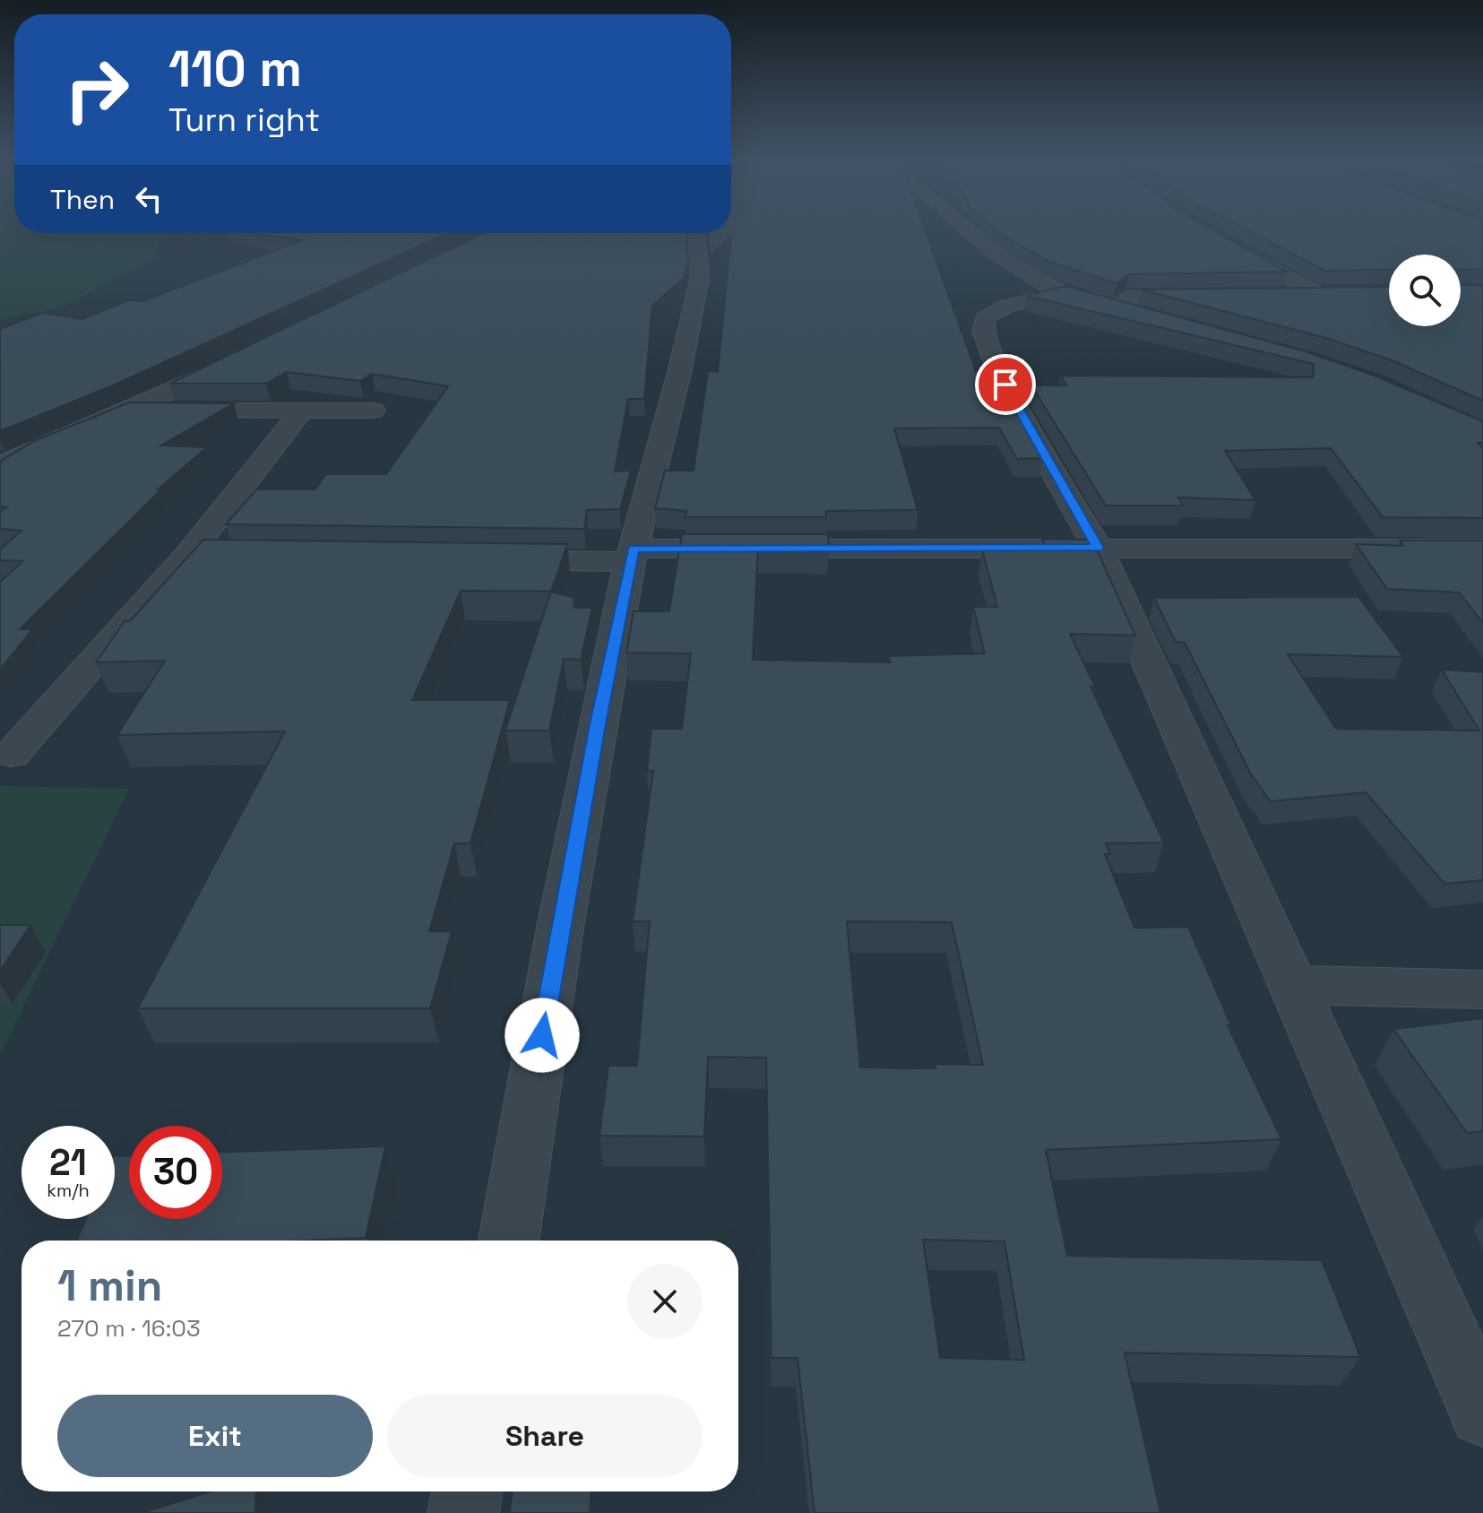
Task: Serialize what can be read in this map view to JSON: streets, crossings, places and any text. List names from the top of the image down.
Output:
{
  "page": {
    "turn": ["110 m", "Turn right"],
    "then": "Then",
    "speed": "21 km/h",
    "limit": "30",
    "heading": ["1 min", "270 m · 16:03"],
    "buttons": ["Exit", "Share"]
  }
}
